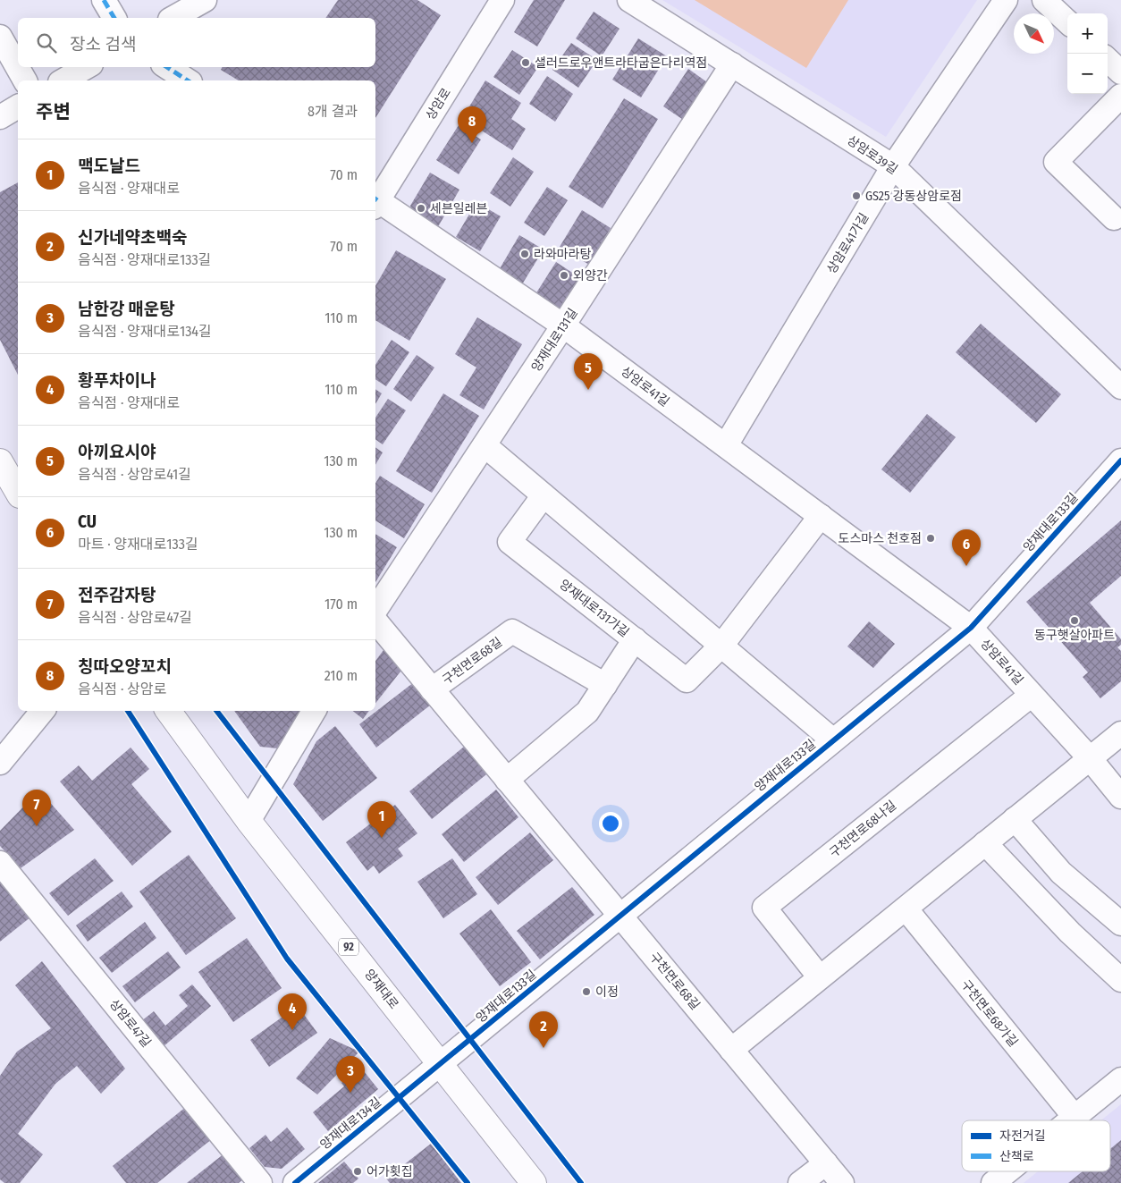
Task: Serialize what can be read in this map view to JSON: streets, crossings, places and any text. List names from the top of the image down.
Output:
{
  "streets": {
    "main road": ["92", "양재대로"],
    "street": [
      "상암로",
      "상암로39길",
      "상암로41가길",
      "양재대로131길",
      "상암로41길",
      "양재대로133길",
      "양재대로131가길",
      "구천면로68길",
      "구천면로68나길",
      "구천면로68가길",
      "상암로47길",
      "양재대로134길"
    ]
  },
  "crossings": [
    ["상암로39길", "상암로41가길"],
    ["상암로39길", "양재대로131길"],
    ["상암로41가길", "상암로41길"],
    ["양재대로131길", "상암로41길"],
    ["상암로41길", "양재대로133길"],
    ["상암로41길", "구천면로68나길"],
    ["양재대로133길", "구천면로68길"],
    ["양재대로133길", "양재대로"],
    ["양재대로133길", "양재대로134길"],
    ["양재대로", "양재대로134길"]
  ],
  "places": [
    "샐러드로우앤트라타굽은다리역점",
    "GS25 강동상암로점",
    "세븐일레븐",
    "라와마라탕",
    "외양간",
    "도스마스 천호점",
    "동구햇살아파트",
    "이정",
    "어가횟집"
  ],
  "legend": ["자전거길", "산책로"],
  "north": "bottom right",
  "page": {
    "map_buttons": ["+", "−"],
    "search": "장소 검색",
    "heading": ["주변", "8개 결과"],
    "pins": [
      "8",
      "5",
      "6",
      "7",
      "1",
      "4",
      "2",
      "3"
    ],
    "list": [
      {
        "mark": "1",
        "name": "맥도날드",
        "note": "음식점 · 양재대로",
        "value": "70 m"
      },
      {
        "mark": "2",
        "name": "신가네약초백숙",
        "note": "음식점 · 양재대로133길",
        "value": "70 m"
      },
      {
        "mark": "3",
        "name": "남한강 매운탕",
        "note": "음식점 · 양재대로134길",
        "value": "110 m"
      },
      {
        "mark": "4",
        "name": "황푸차이나",
        "note": "음식점 · 양재대로",
        "value": "110 m"
      },
      {
        "mark": "5",
        "name": "아끼요시야",
        "note": "음식점 · 상암로41길",
        "value": "130 m"
      },
      {
        "mark": "6",
        "name": "CU",
        "note": "마트 · 양재대로133길",
        "value": "130 m"
      },
      {
        "mark": "7",
        "name": "전주감자탕",
        "note": "음식점 · 상암로47길",
        "value": "170 m"
      },
      {
        "mark": "8",
        "name": "칭따오양꼬치",
        "note": "음식점 · 상암로",
        "value": "210 m"
      }
    ]
  }
}
